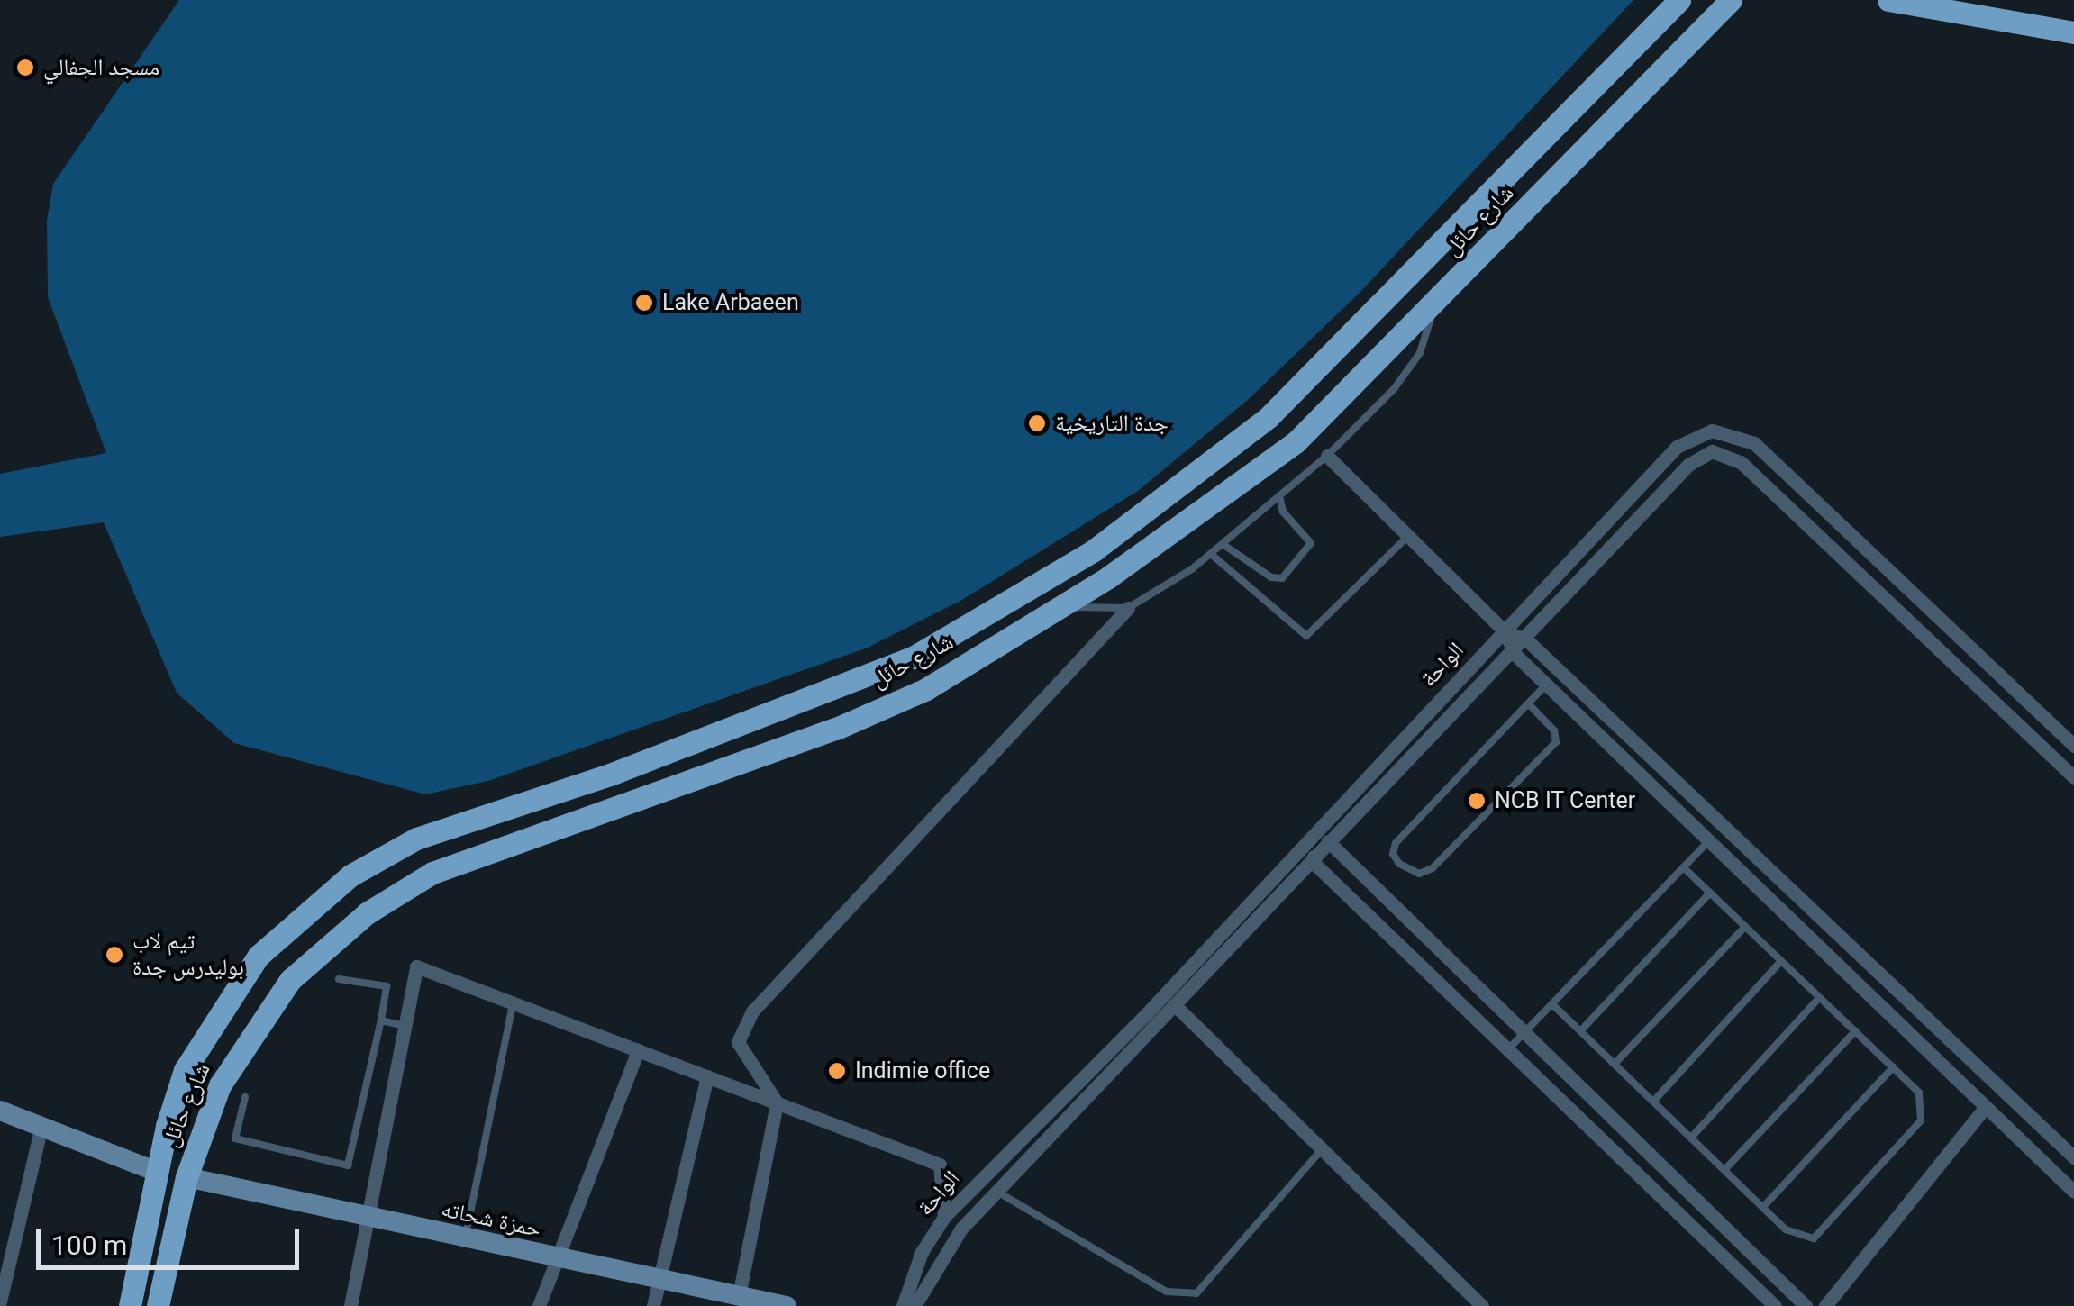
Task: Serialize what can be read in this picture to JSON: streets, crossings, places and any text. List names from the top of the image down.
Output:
{
  "streets": {
    "main road": ["شارع حائل", "حمزة شحاته"],
    "street": ["الواحة"]
  },
  "crossings": [
    ["شارع حائل", "حمزة شحاته"]
  ],
  "places": [
    "مسجد الجفالي",
    "Lake Arbaeen",
    "جدة التاريخية",
    "NCB IT Center",
    "تيم لاب بوليدرس جدة",
    "Indimie office"
  ],
  "scale_bar": "100 m"
}
